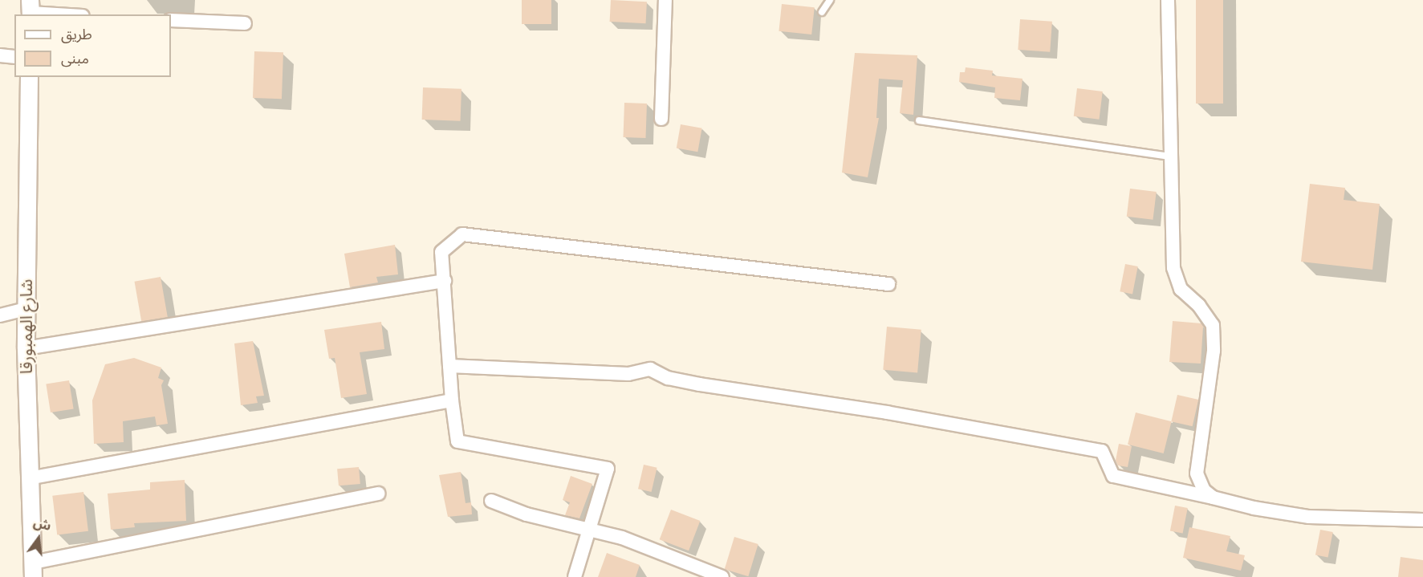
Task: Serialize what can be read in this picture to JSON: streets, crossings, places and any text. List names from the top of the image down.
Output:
{
  "streets": {
    "street": ["شارع الهمبورقا"]
  },
  "legend": ["طريق", "مبنى"],
  "north": "top"
}
